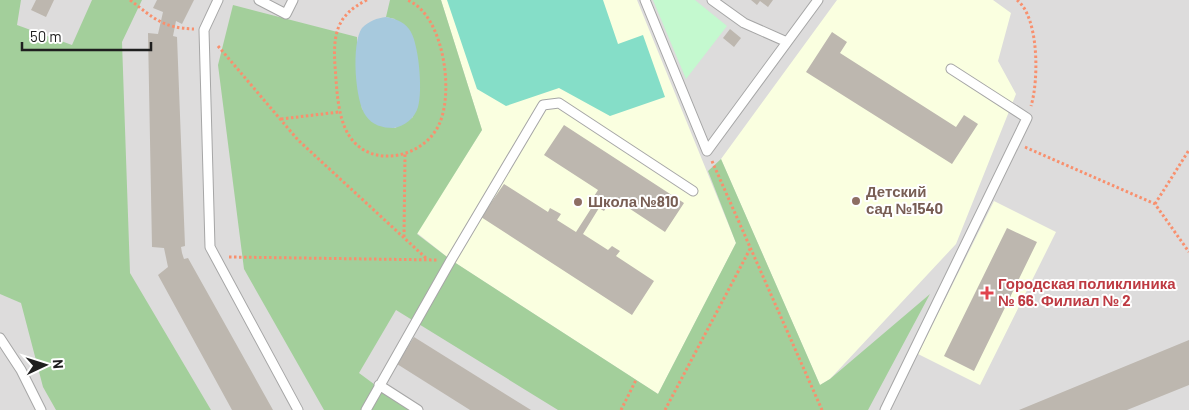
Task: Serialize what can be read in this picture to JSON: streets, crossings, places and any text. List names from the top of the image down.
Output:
{
  "places": {
    "other": ["Детский сад №1540", "Школа №810"],
    "health": ["Городская поликлиника № 66. Филиал № 2"]
  },
  "scale_bar": "50 m",
  "north": "right"
}
